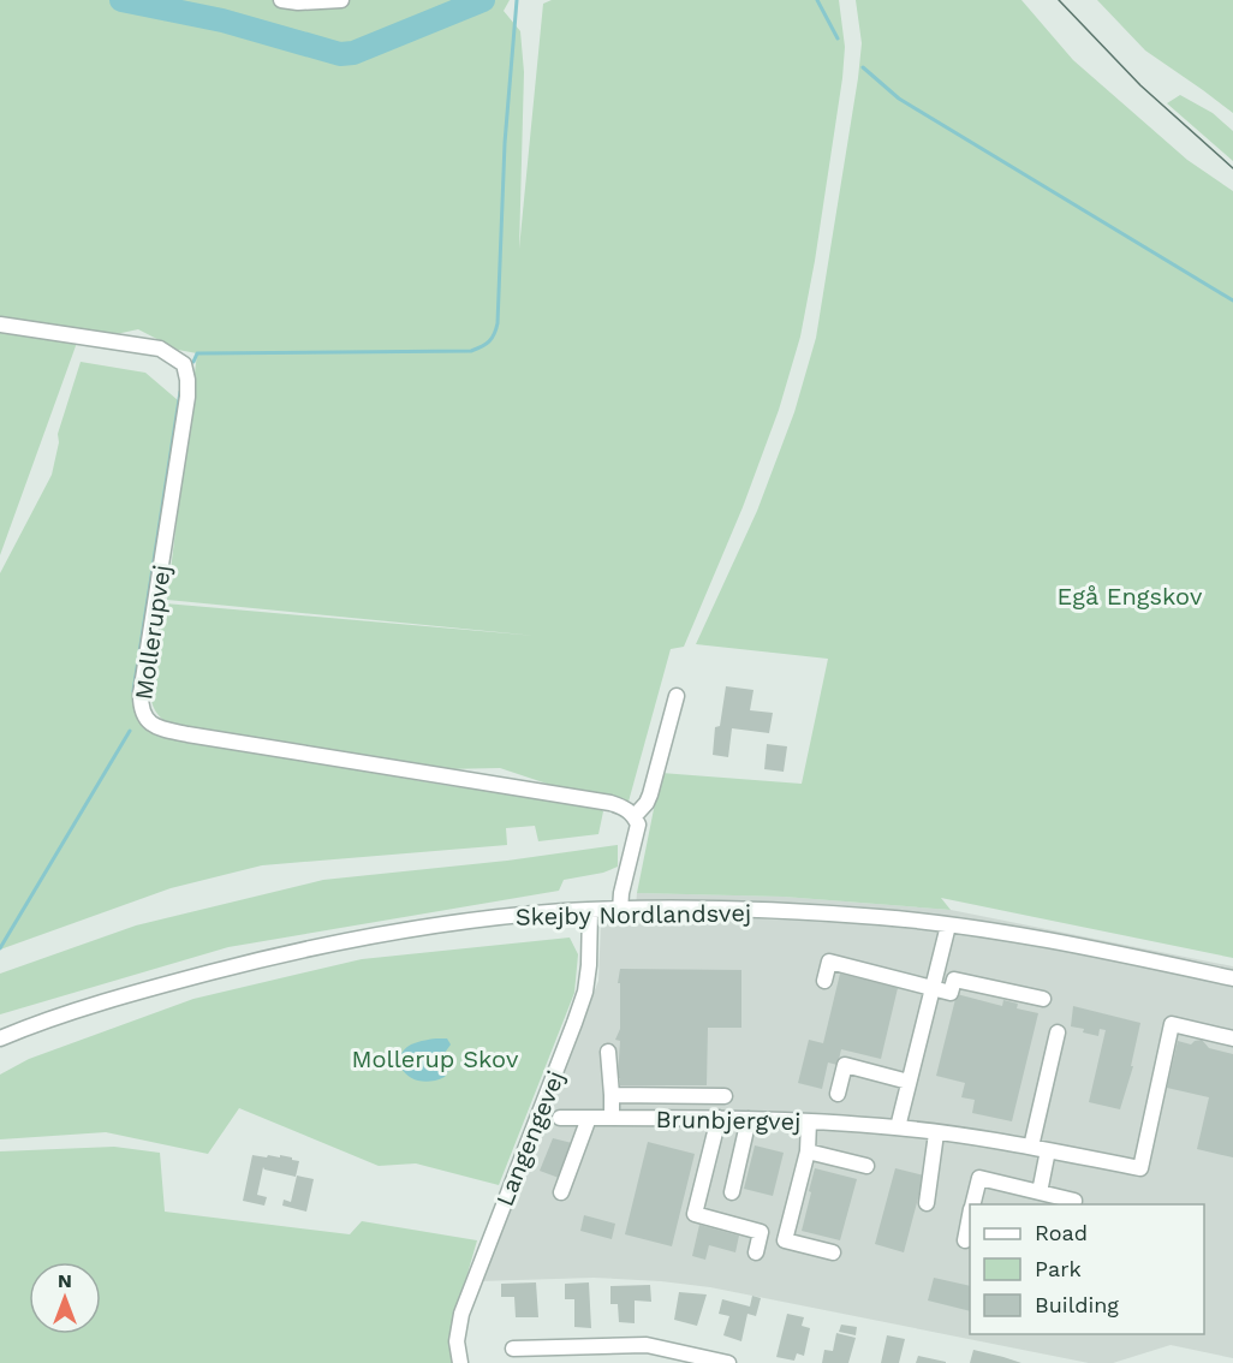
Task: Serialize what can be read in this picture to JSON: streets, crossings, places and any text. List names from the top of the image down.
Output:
{
  "streets": {
    "street": [
      "Mollerupvej",
      "Skejby Nordlandsvej",
      "Brunbjergvej",
      "Langengevej"
    ]
  },
  "crossings": [
    ["Skejby Nordlandsvej", "Langengevej"]
  ],
  "parks": ["Egå Engskov", "Mollerup Skov"],
  "legend": ["Road", "Park", "Building"],
  "north": "top"
}
